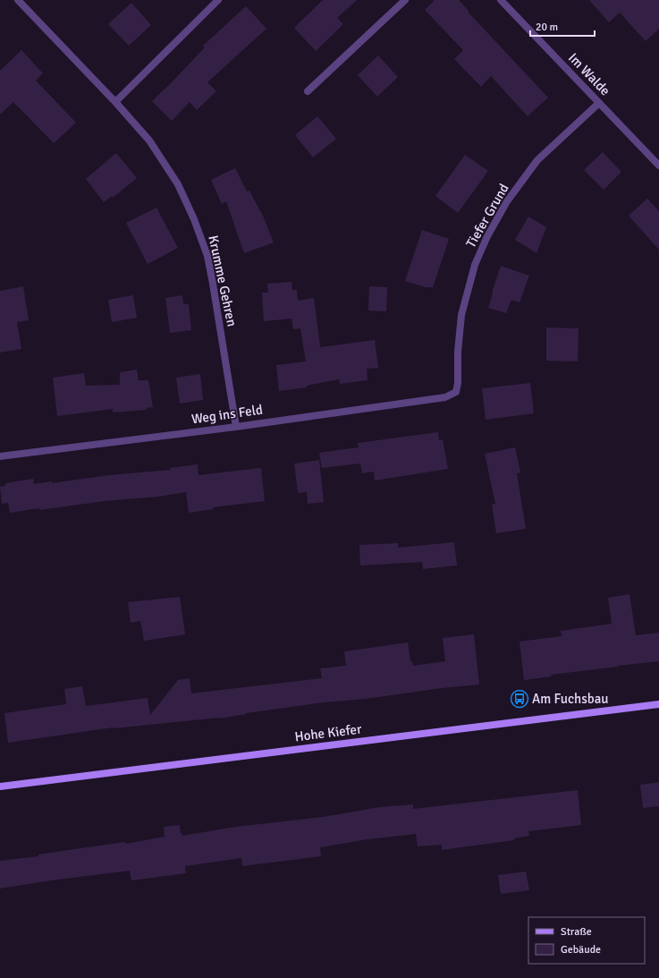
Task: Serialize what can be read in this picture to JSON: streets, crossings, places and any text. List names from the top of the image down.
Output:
{
  "streets": {
    "street": [
      "Im Walde",
      "Tiefer Grund",
      "Krumme Gehren",
      "Weg ins Feld",
      "Hohe Kiefer"
    ]
  },
  "crossings": [
    ["Im Walde", "Tiefer Grund"],
    ["Tiefer Grund", "Weg ins Feld"],
    ["Krumme Gehren", "Weg ins Feld"]
  ],
  "places": {
    "bus stop": ["Am Fuchsbau"]
  },
  "legend": ["Straße", "Gebäude"],
  "scale_bar": "20 m"
}
